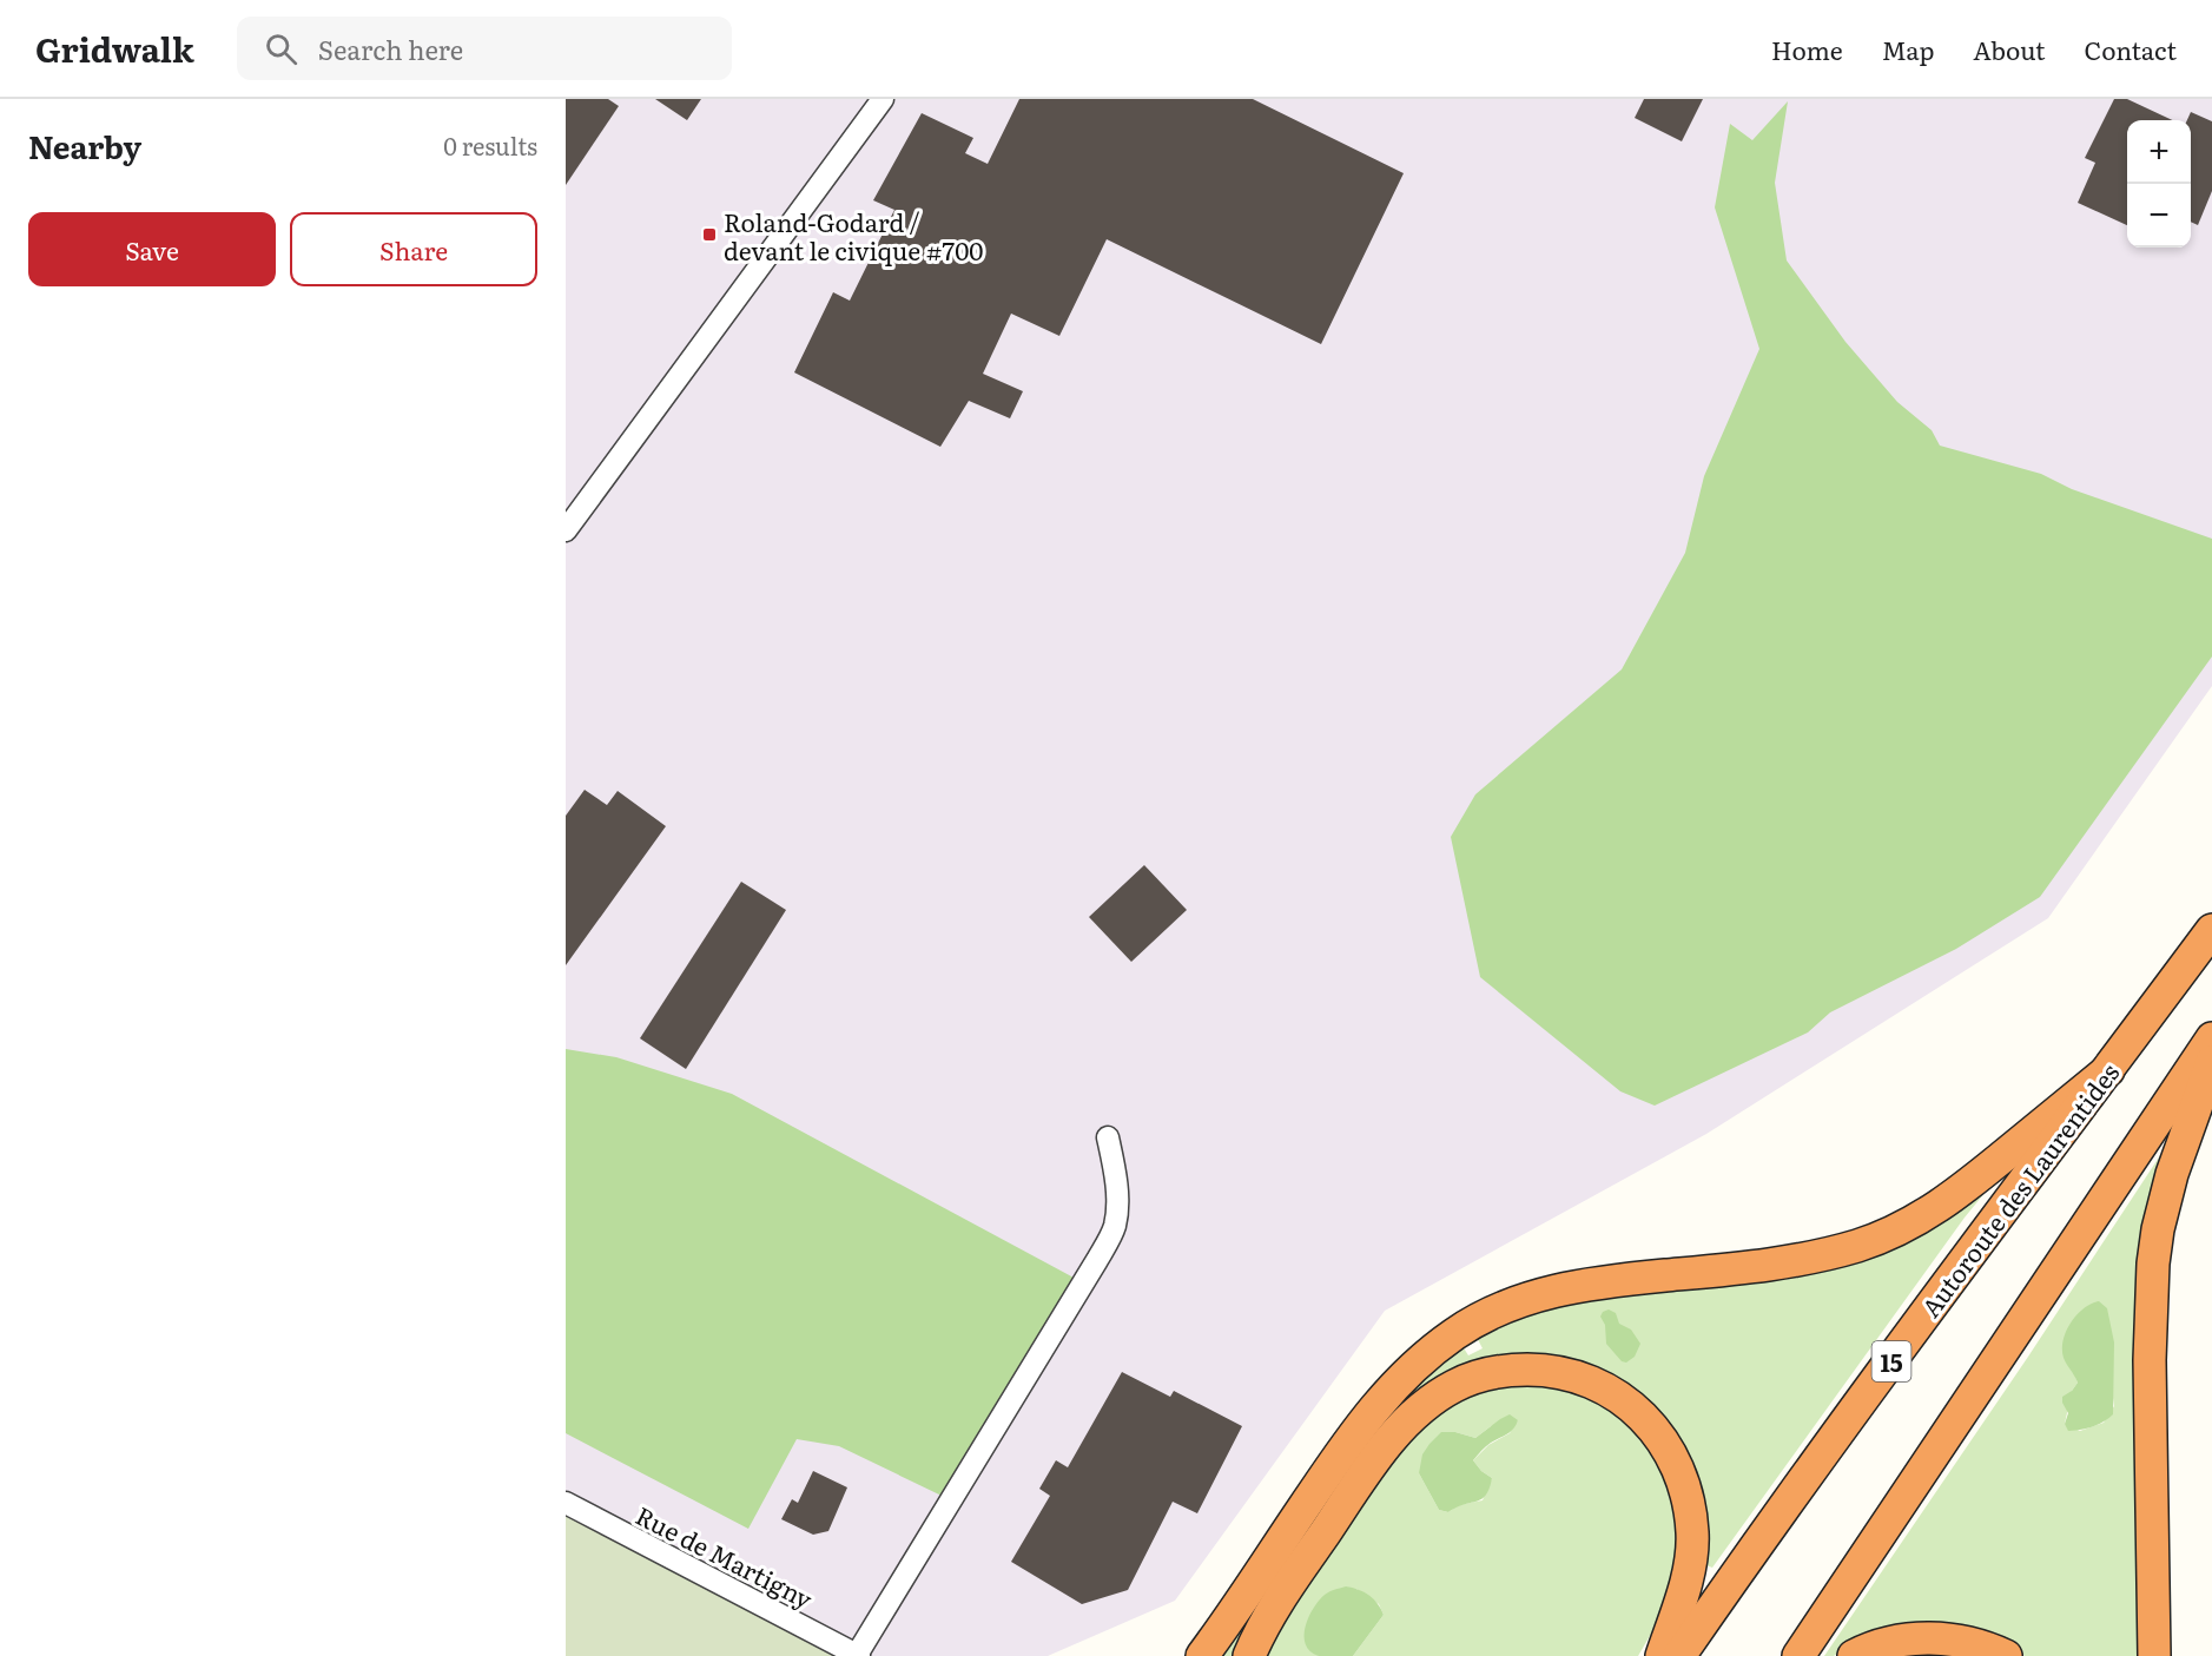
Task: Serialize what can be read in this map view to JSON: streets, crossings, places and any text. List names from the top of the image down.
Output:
{
  "streets": {
    "highway": ["Autoroute des Laurentides", "15"],
    "street": ["Rue de Martigny"]
  },
  "places": {
    "transit": ["Roland-Godard / devant le civique #700"]
  },
  "page": {
    "header": "Gridwalk",
    "search": "Search here",
    "nav": [
      "Home",
      "Map",
      "About",
      "Contact"
    ],
    "heading": ["Nearby", "0 results"],
    "map_buttons": ["+", "−"],
    "buttons": ["Save", "Share"]
  }
}
